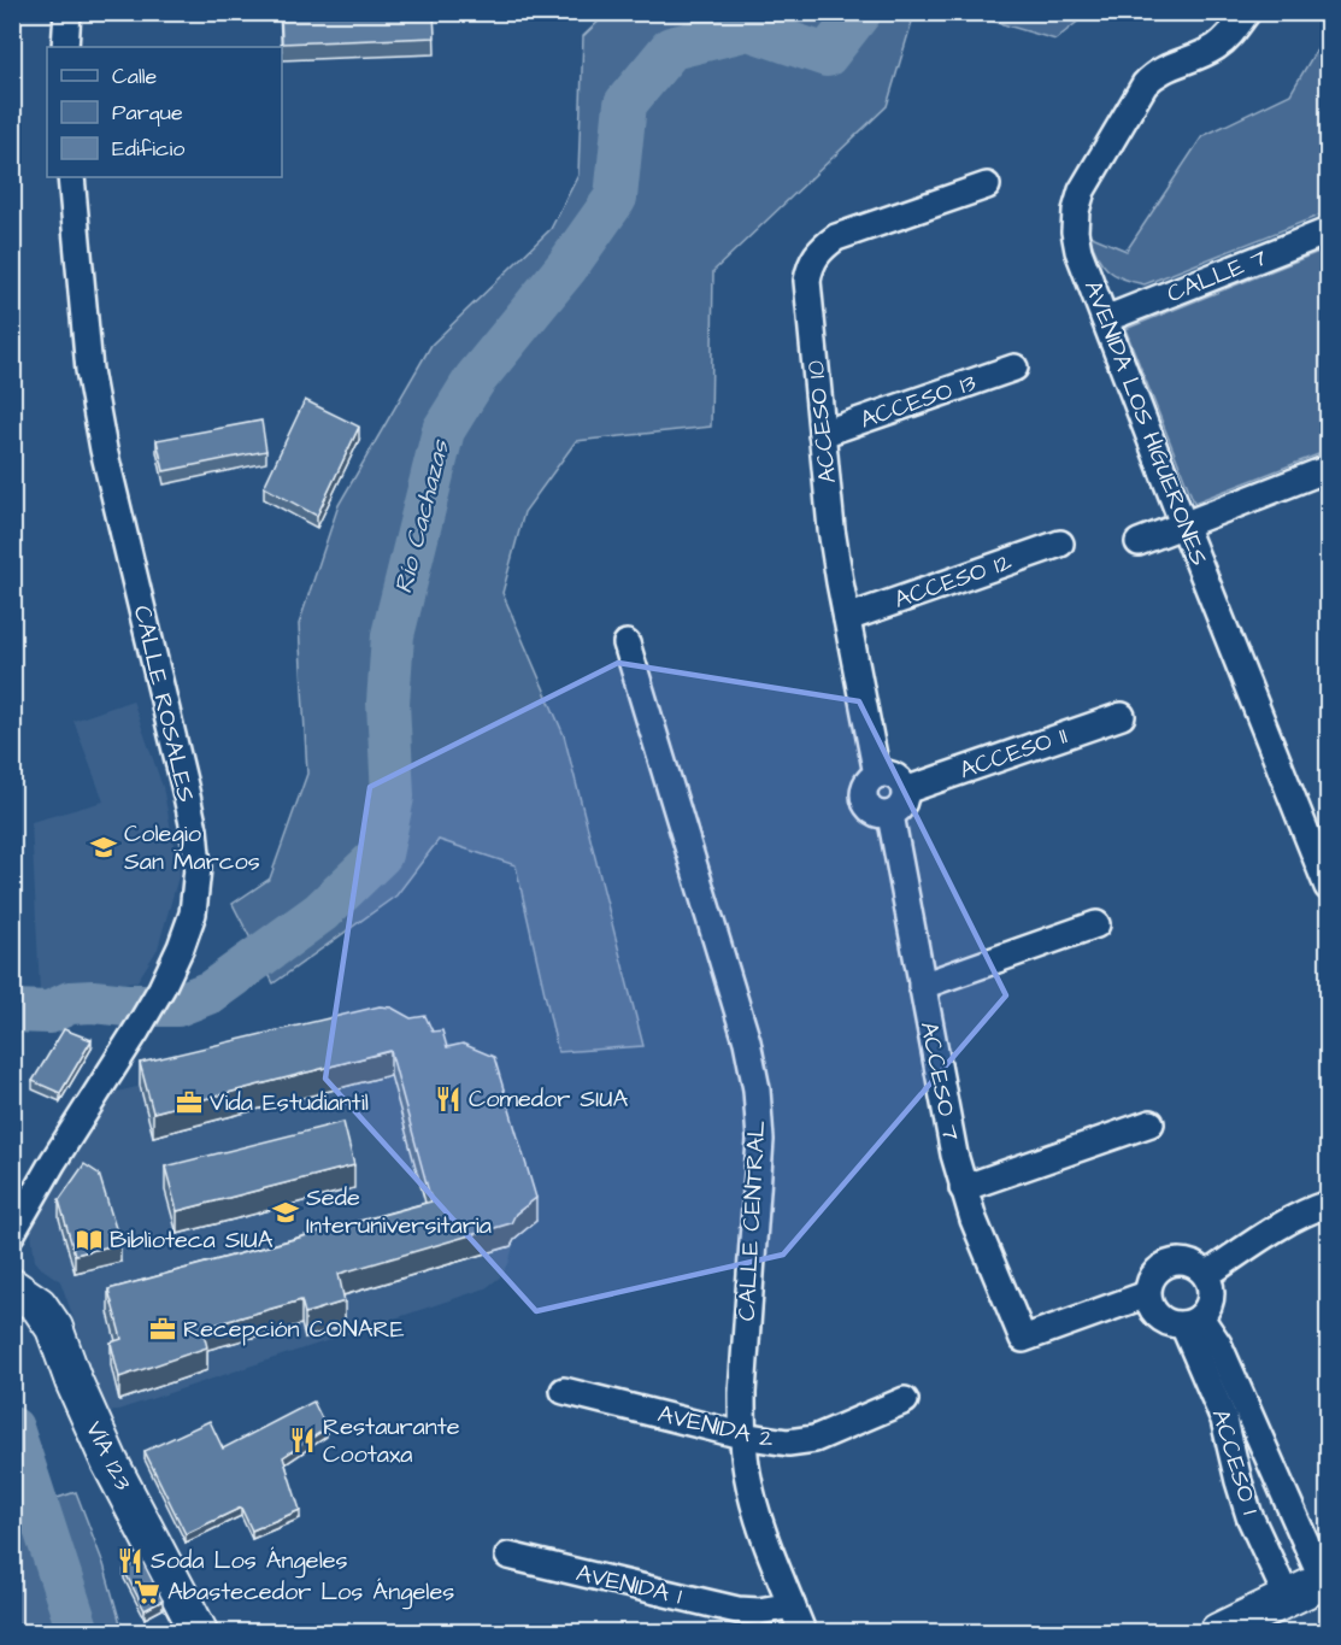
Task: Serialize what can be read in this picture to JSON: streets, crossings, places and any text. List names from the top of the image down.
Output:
{
  "streets": {
    "main road": ["VÍA 123"],
    "street": [
      "CALLE 7",
      "ACCESO 13",
      "ACCESO 10",
      "AVENIDA LOS HIGUERONES",
      "ACCESO 12",
      "CALLE ROSALES",
      "ACCESO 11",
      "ACCESO 7",
      "CALLE CENTRAL",
      "AVENIDA 2",
      "ACCESO 1",
      "AVENIDA 1"
    ]
  },
  "crossings": [
    ["CALLE 7", "AVENIDA LOS HIGUERONES"],
    ["ACCESO 13", "ACCESO 10"],
    ["ACCESO 10", "ACCESO 12"],
    ["ACCESO 10", "ACCESO 11"],
    ["ACCESO 10", "ACCESO 7"],
    ["ACCESO 11", "ACCESO 7"],
    ["ACCESO 7", "ACCESO 1"],
    ["CALLE CENTRAL", "AVENIDA 2"],
    ["CALLE CENTRAL", "AVENIDA 1"]
  ],
  "water": ["Río Cachazas"],
  "places": {
    "school or university": ["Colegio San Marcos", "Sede Interuniversitaria"],
    "restaurant": ["Comedor SIUA", "Restaurante Cootaxa", "Soda Los Ángeles"],
    "office": ["Vida Estudiantil", "Recepción CONARE"],
    "library": ["Biblioteca SIUA"],
    "supermarket": ["Abastecedor Los Ángeles"]
  },
  "legend": ["Calle", "Parque", "Edificio"]
}
